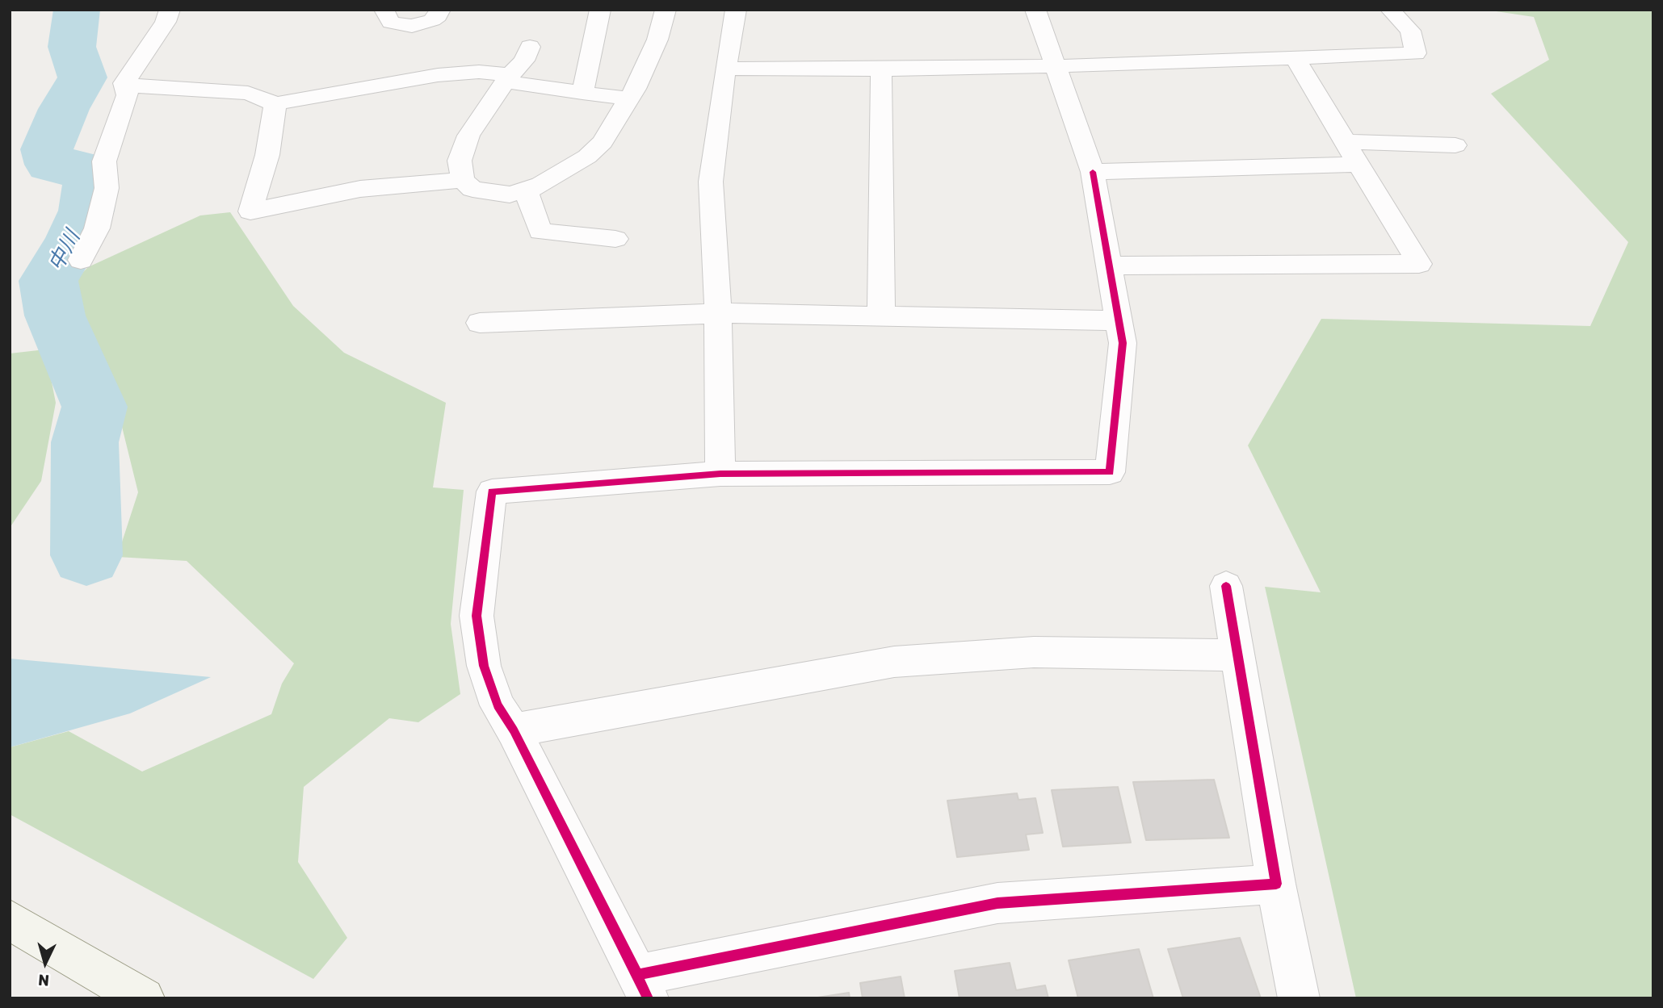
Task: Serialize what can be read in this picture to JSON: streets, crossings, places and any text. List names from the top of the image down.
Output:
{
  "water": ["中川"],
  "north": "bottom"
}
